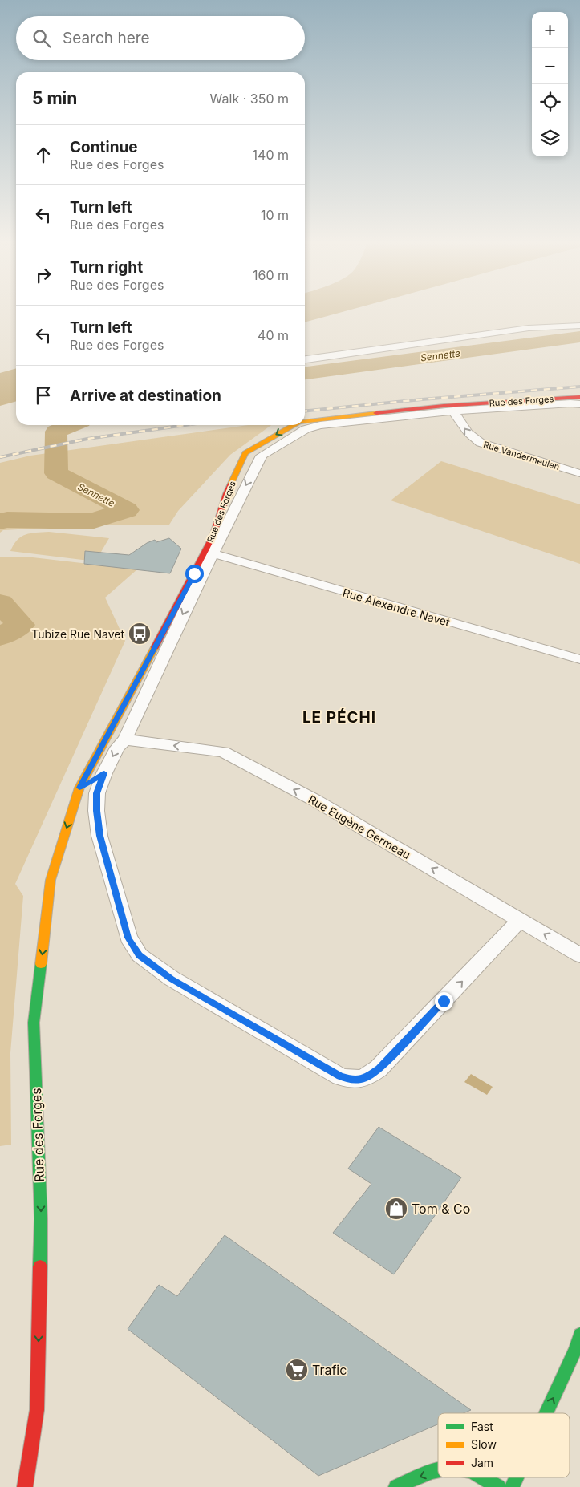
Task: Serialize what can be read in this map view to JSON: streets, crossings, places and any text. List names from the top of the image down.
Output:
{
  "streets": {
    "main road": ["Rue des Forges"],
    "street": ["Rue Vandermeulen", "Rue Alexandre Navet", "Rue Eugène Germeau"]
  },
  "crossings": [
    ["Rue des Forges", "Rue Vandermeulen"],
    ["Rue des Forges", "Rue Alexandre Navet"],
    ["Rue des Forges", "Rue Eugène Germeau"]
  ],
  "one_way": ["Rue Vandermeulen", "Rue Eugène Germeau"],
  "districts": ["LE PÉCHI"],
  "water": ["Sennette"],
  "places": {
    "bus stop": ["Tubize Rue Navet"],
    "shop": ["Tom & Co"],
    "supermarket": ["Trafic"]
  },
  "legend": ["Fast", "Slow", "Jam"],
  "page": {
    "map_buttons": ["+", "−"],
    "search": "Search here",
    "heading": ["5 min", "Walk · 350 m"],
    "list": [
      ["Continue", "Rue des Forges", "140 m"],
      ["Turn left", "Rue des Forges", "10 m"],
      ["Turn right", "Rue des Forges", "160 m"],
      ["Turn left", "Rue des Forges", "40 m"],
      "Arrive at destination"
    ]
  }
}
